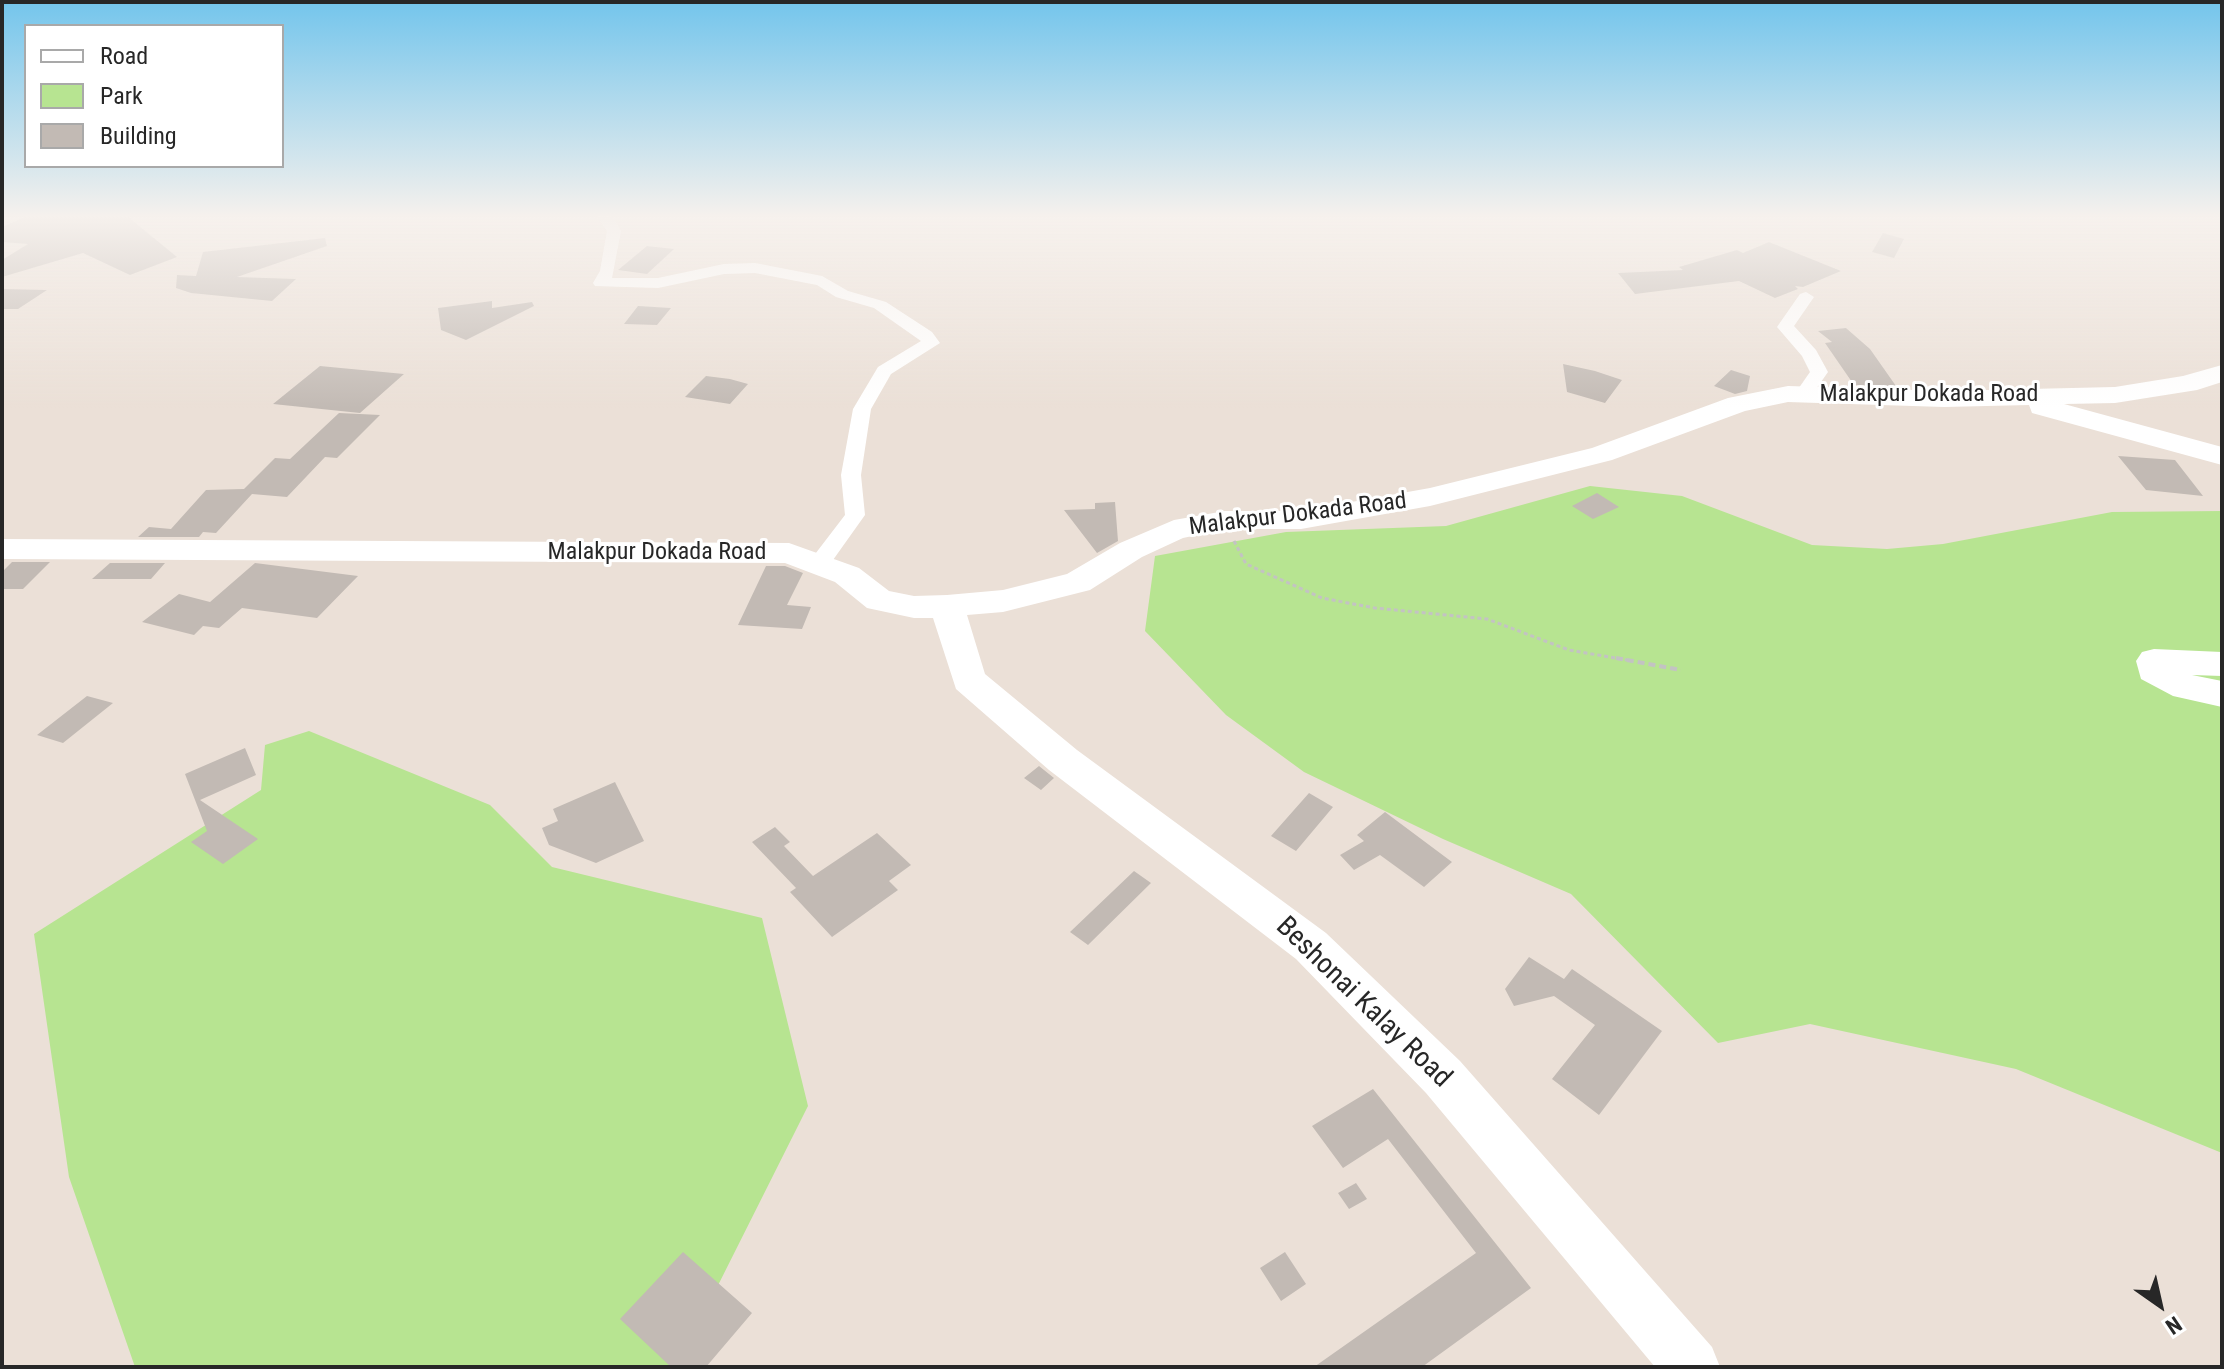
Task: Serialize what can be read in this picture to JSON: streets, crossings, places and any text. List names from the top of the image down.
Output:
{
  "streets": {
    "street": ["Malakpur Dokada Road", "Beshonai Kalay Road"]
  },
  "crossings": [
    ["Malakpur Dokada Road", "Beshonai Kalay Road"]
  ],
  "legend": ["Road", "Park", "Building"],
  "north": "bottom right"
}
